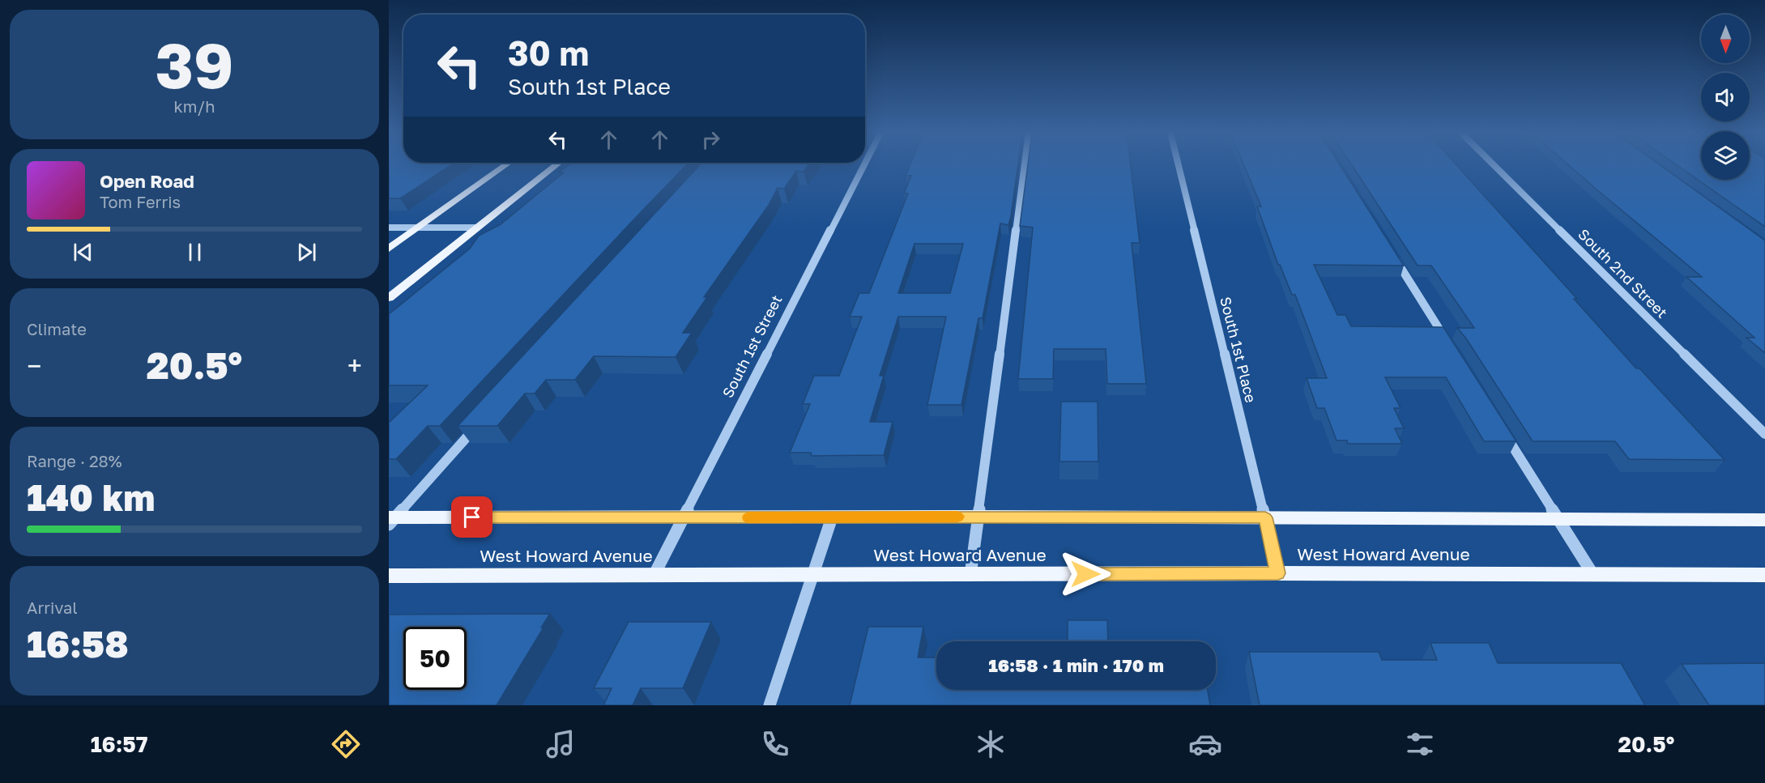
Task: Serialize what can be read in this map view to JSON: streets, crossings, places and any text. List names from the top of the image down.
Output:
{
  "streets": {
    "main road": ["West Howard Avenue"],
    "street": ["South 2nd Street", "South 1st Street", "South 1st Place"]
  },
  "crossings": [
    ["South 1st Street", "West Howard Avenue"],
    ["South 1st Place", "West Howard Avenue"]
  ],
  "north": "bottom",
  "page": {
    "tile": [
      ["39", "km/h"],
      "Climate",
      ["Range · 28%", "140 km"],
      ["Arrival", "16:58"]
    ],
    "turn": ["30 m", "South 1st Place"],
    "song": ["Open Road", "Tom Ferris"],
    "heat": ["−", "20.5°", "+"],
    "limit": "50",
    "trip": "16:58 · 1 min · 170 m",
    "tabs": ["16:57", "20.5°"]
  }
}
